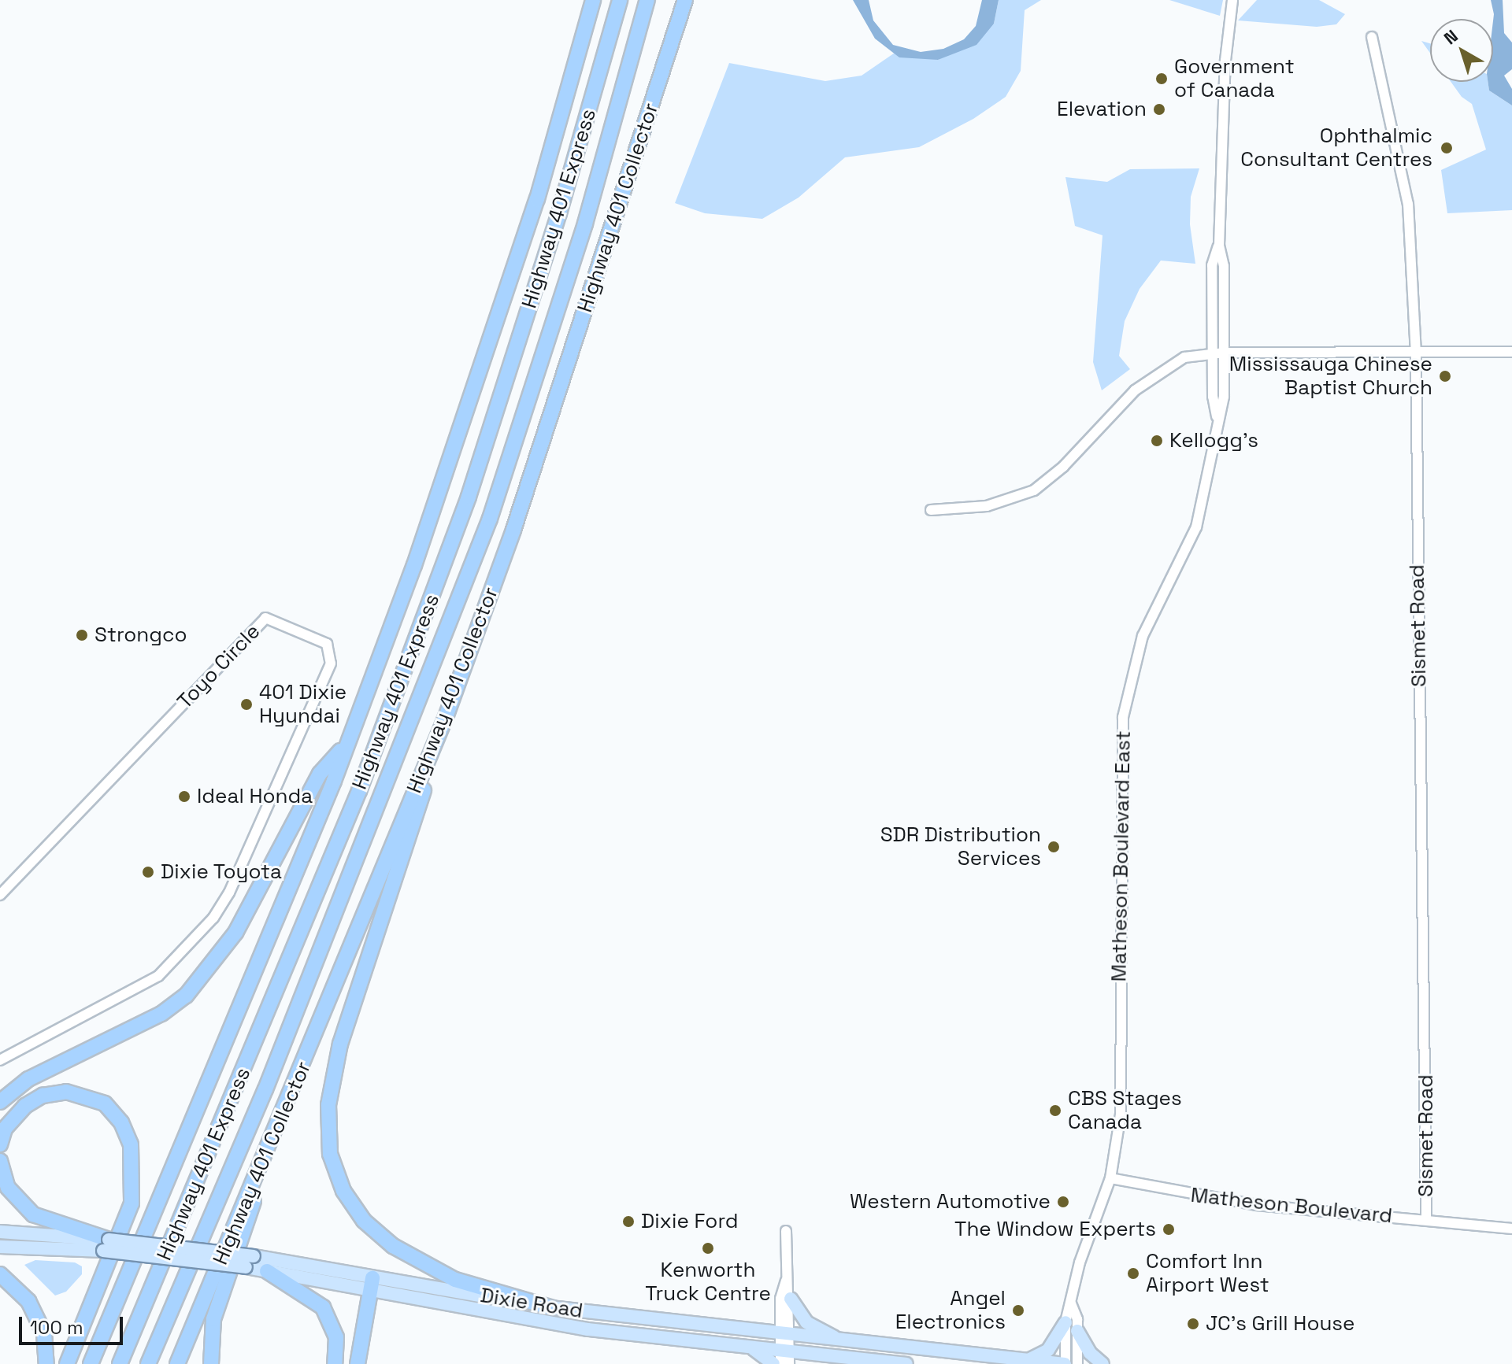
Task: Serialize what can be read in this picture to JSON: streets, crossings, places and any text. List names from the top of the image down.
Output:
{
  "streets": {
    "highway": ["Highway 401 Collector", "Highway 401 Express"],
    "main road": ["Dixie Road"],
    "street": [
      "Sismet Road",
      "Toyo Circle",
      "Matheson Boulevard East",
      "Matheson Boulevard"
    ]
  },
  "crossings": [
    ["Sismet Road", "Matheson Boulevard"],
    ["Matheson Boulevard East", "Matheson Boulevard"],
    ["Matheson Boulevard East", "Dixie Road"]
  ],
  "places": [
    "Government of Canada",
    "Elevation",
    "Ophthalmic Consultant Centres",
    "Mississauga Chinese Baptist Church",
    "Kellogg's",
    "Strongco",
    "401 Dixie Hyundai",
    "Ideal Honda",
    "SDR Distribution Services",
    "Dixie Toyota",
    "CBS Stages Canada",
    "Western Automotive",
    "Dixie Ford",
    "The Window Experts",
    "Kenworth Truck Centre",
    "Comfort Inn Airport West",
    "Angel Electronics",
    "JC's Grill House"
  ],
  "scale_bar": "100 m",
  "north": "top left"
}
